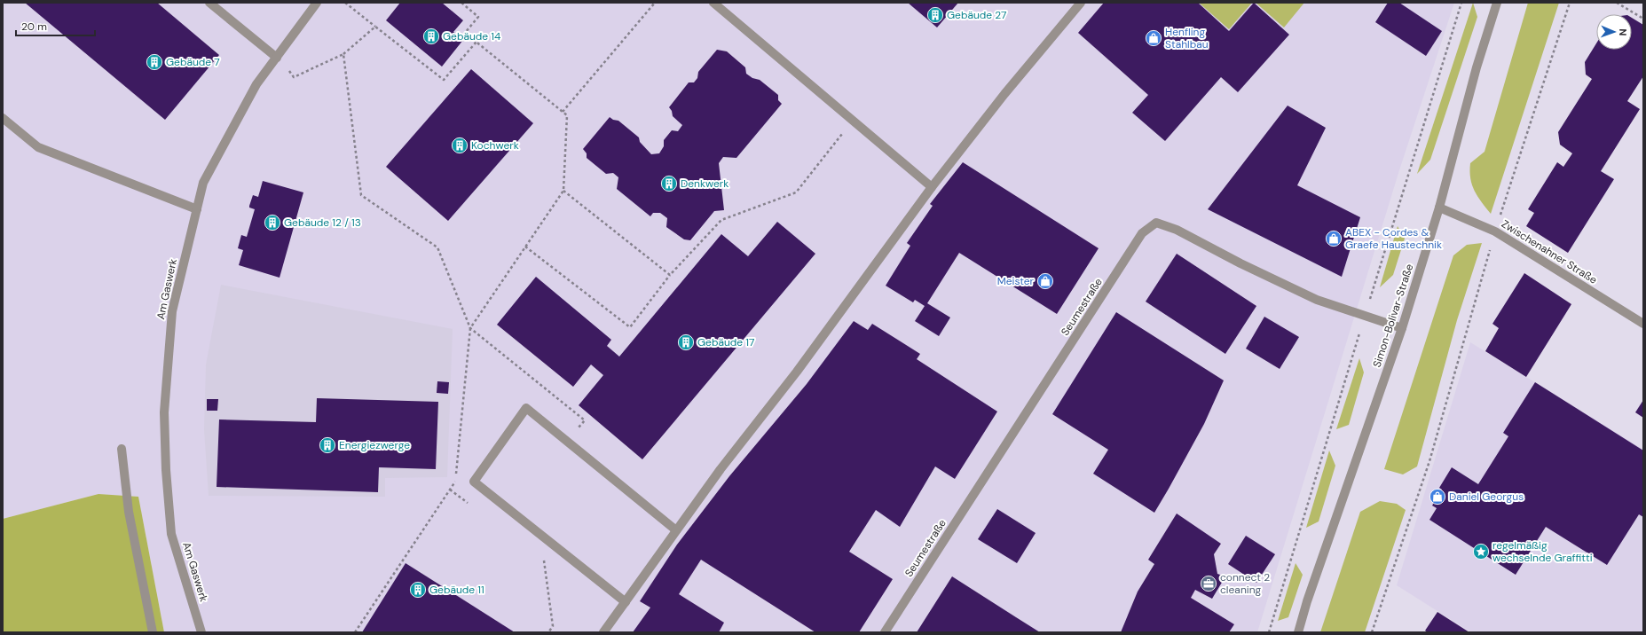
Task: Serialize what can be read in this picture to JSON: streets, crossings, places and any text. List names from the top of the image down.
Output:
{
  "streets": {
    "street": [
      "Zwischenahner Straße",
      "Am Gaswerk",
      "Seumestraße",
      "Simon-Bolivar-Straße"
    ]
  },
  "crossings": [
    ["Zwischenahner Straße", "Simon-Bolivar-Straße"],
    ["Seumestraße", "Simon-Bolivar-Straße"]
  ],
  "places": {
    "building": [
      "Gebäude 27",
      "Gebäude 14",
      "Gebäude 7",
      "Kochwerk",
      "Denkwerk",
      "Gebäude 12 / 13",
      "Gebäude 17",
      "Energiezwerge",
      "Gebäude 11"
    ],
    "shop": [
      "Henfling Stahlbau",
      "ABEX - Cordes & Graefe Haustechnik",
      "Meister",
      "Daniel Georgus"
    ],
    "place": ["regelmäßig wechselnde Graffitti"],
    "office": ["connect 2 cleaning"]
  },
  "scale_bar": "20 m",
  "north": "right"
}
